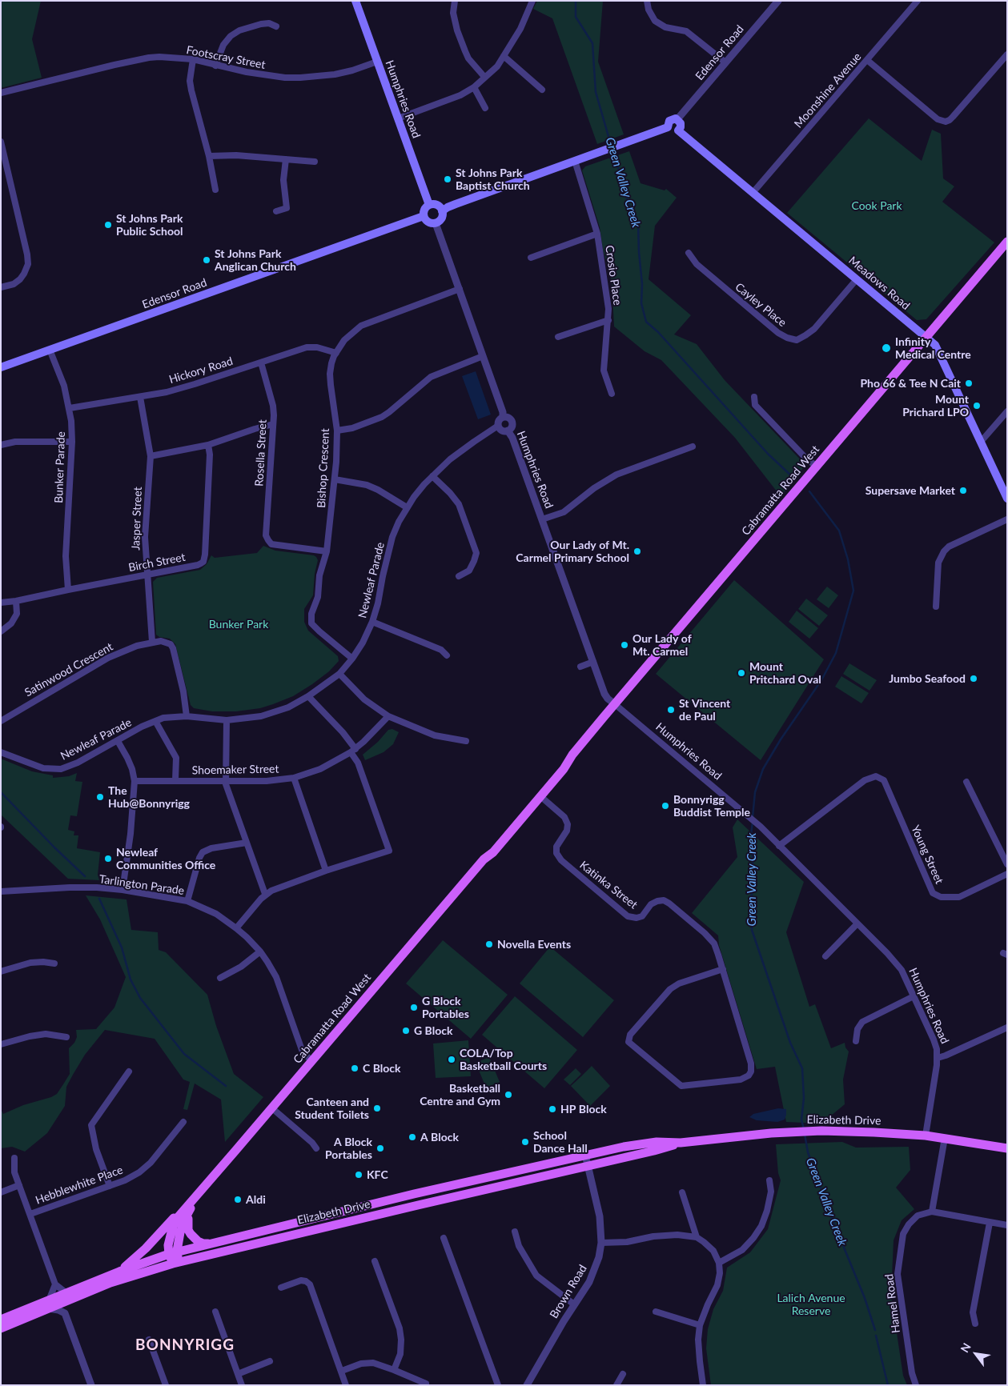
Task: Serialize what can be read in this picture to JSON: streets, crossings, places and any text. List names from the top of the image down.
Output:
{
  "streets": {
    "main road": [
      "Edensor Road",
      "Humphries Road",
      "Meadows Road",
      "Cabramatta Road West",
      "Elizabeth Drive"
    ],
    "street": [
      "Footscray Street",
      "Moonshine Avenue",
      "Crosio Place",
      "Cayley Place",
      "Hickory Road",
      "Rosella Street",
      "Bunker Parade",
      "Bishop Crescent",
      "Jasper Street",
      "Birch Street",
      "Newleaf Parade",
      "Satinwood Crescent",
      "Shoemaker Street",
      "Young Street",
      "Tarlington Parade",
      "Katinka Street",
      "Hebblewhite Place",
      "Brown Road",
      "Hamel Road"
    ]
  },
  "crossings": [
    ["Edensor Road", "Humphries Road"],
    ["Edensor Road", "Meadows Road"],
    ["Edensor Road", "Bunker Parade"],
    ["Footscray Street", "Humphries Road"],
    ["Moonshine Avenue", "Meadows Road"],
    ["Humphries Road", "Cabramatta Road West"],
    ["Humphries Road", "Newleaf Parade"],
    ["Humphries Road", "Young Street"],
    ["Humphries Road", "Elizabeth Drive"],
    ["Meadows Road", "Cayley Place"],
    ["Meadows Road", "Cabramatta Road West"],
    ["Hickory Road", "Rosella Street"],
    ["Hickory Road", "Bunker Parade"],
    ["Hickory Road", "Bishop Crescent"],
    ["Hickory Road", "Jasper Street"],
    ["Rosella Street", "Bishop Crescent"],
    ["Bunker Parade", "Birch Street"],
    ["Bishop Crescent", "Newleaf Parade"],
    ["Cabramatta Road West", "Tarlington Parade"],
    ["Cabramatta Road West", "Katinka Street"],
    ["Cabramatta Road West", "Elizabeth Drive"],
    ["Jasper Street", "Birch Street"],
    ["Jasper Street", "Satinwood Crescent"],
    ["Newleaf Parade", "Satinwood Crescent"],
    ["Elizabeth Drive", "Brown Road"]
  ],
  "districts": ["BONNYRIGG"],
  "water": ["Green Valley Creek"],
  "parks": ["Cook Park", "Bunker Park", "Lalich Avenue Reserve"],
  "places": [
    "St Johns Park Baptist Church",
    "St Johns Park Public School",
    "St Johns Park Anglican Church",
    "Infinity Medical Centre",
    "Pho 66 & Tee N Cait",
    "Mount Prichard LPO",
    "Supersave Market",
    "Our Lady of Mt. Carmel Primary School",
    "Our Lady of Mt. Carmel",
    "Mount Pritchard Oval",
    "Jumbo Seafood",
    "St Vincent de Paul",
    "The Hub@Bonnyrigg",
    "Bonnyrigg Buddist Temple",
    "Newleaf Communities Office",
    "Novella Events",
    "G Block Portables",
    "G Block",
    "COLA/Top Basketball Courts",
    "C Block",
    "Basketball Centre and Gym",
    "Canteen and Student Toilets",
    "HP Block",
    "A Block",
    "School Dance Hall",
    "A Block Portables",
    "KFC",
    "Aldi"
  ],
  "north": "top left"
}
